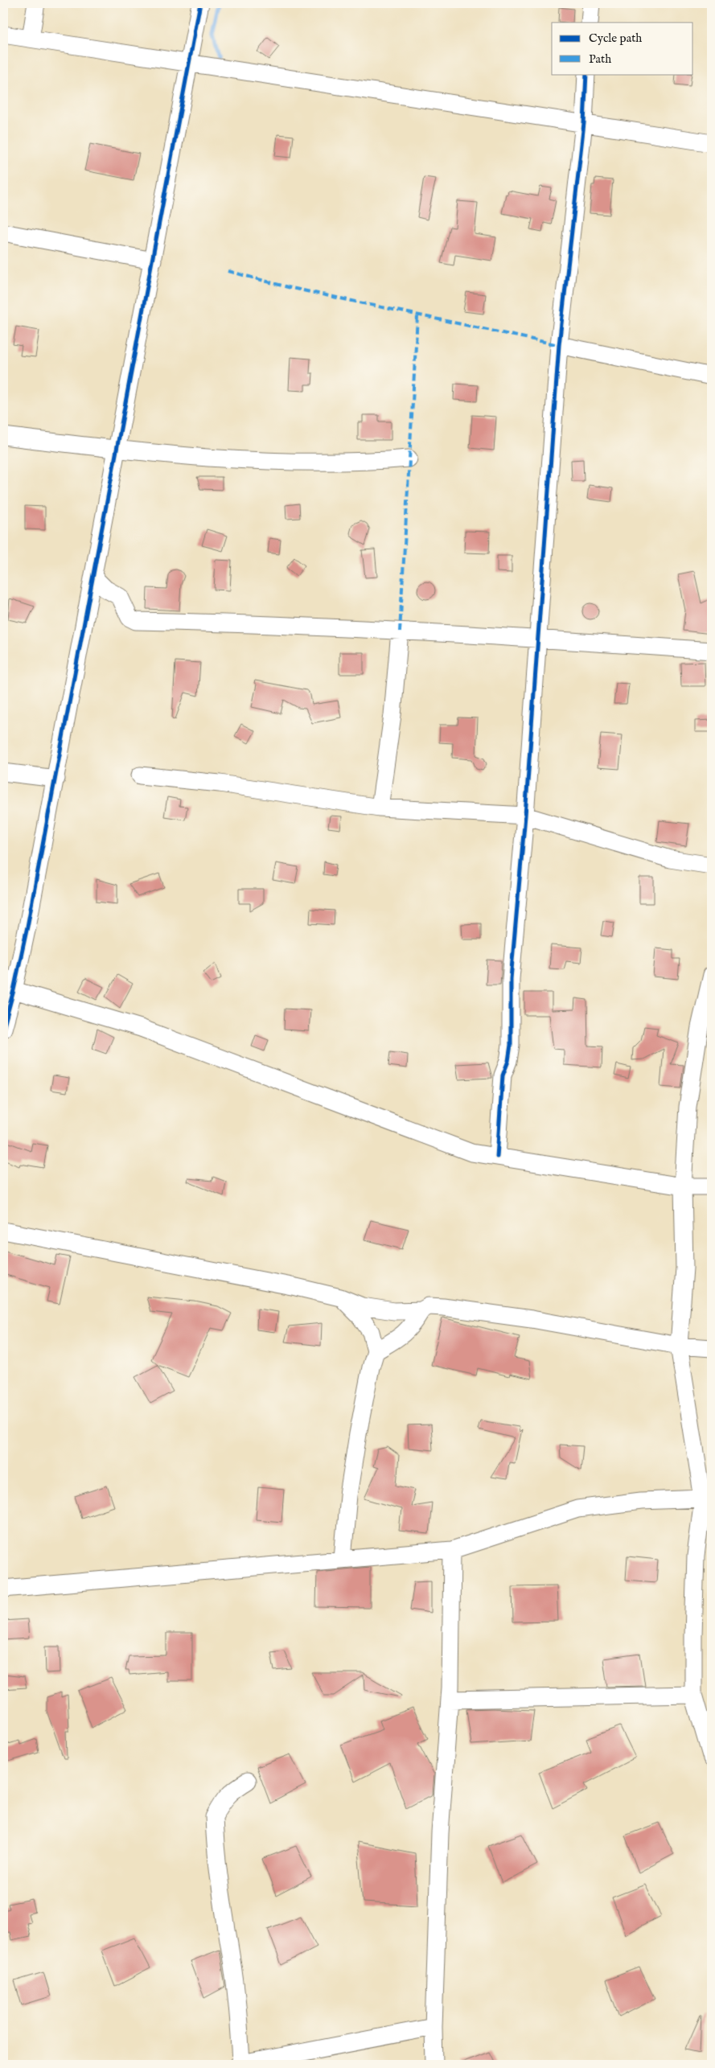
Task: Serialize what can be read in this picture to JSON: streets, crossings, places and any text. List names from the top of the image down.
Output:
{
  "legend": ["Cycle path", "Path"]
}
